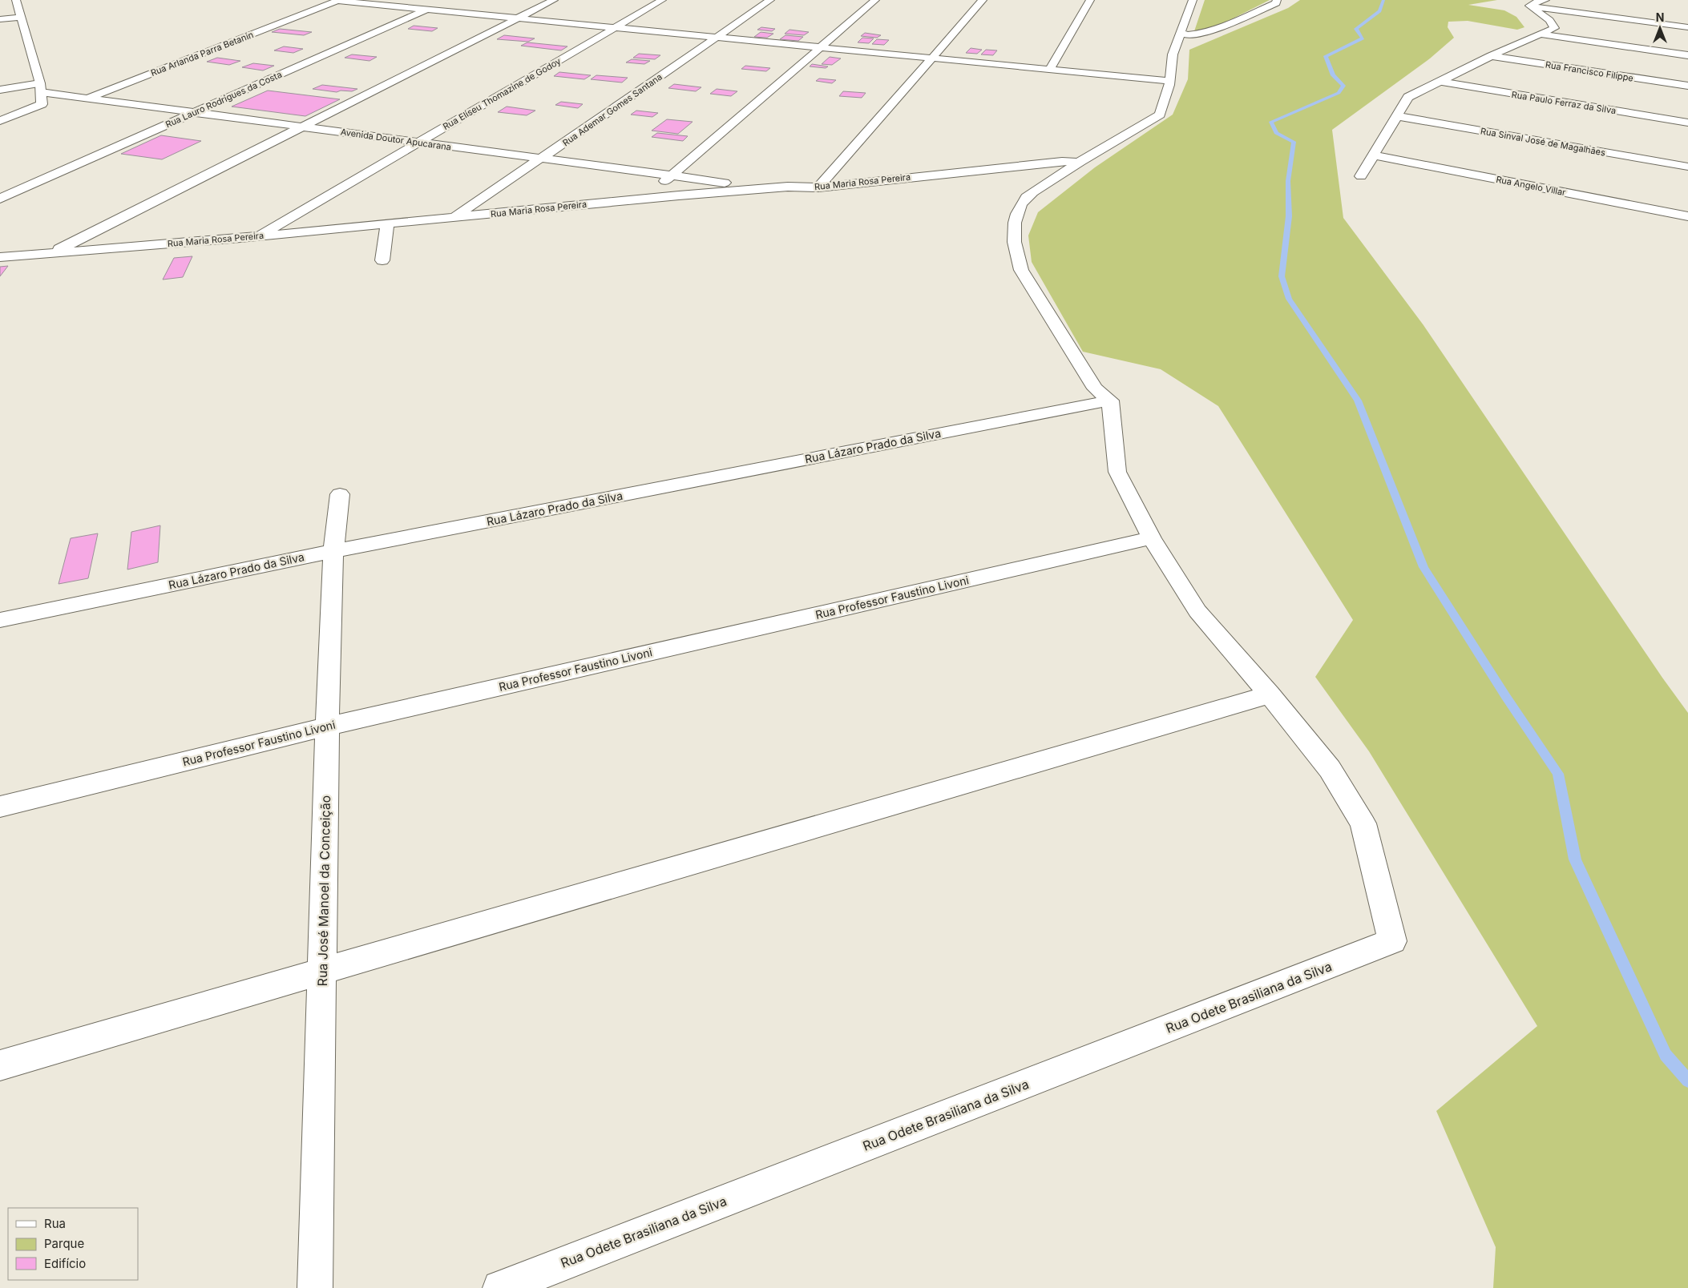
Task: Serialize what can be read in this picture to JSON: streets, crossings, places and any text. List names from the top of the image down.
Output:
{
  "streets": {
    "street": [
      "Rua Arlanda Parra Betanin",
      "Rua Francisco Filippe",
      "Rua Eliseu Thomazine de Godoy",
      "Rua Lauro Rodrigues da Costa",
      "Rua Paulo Ferraz da Silva",
      "Rua Ademar Gomes Santana",
      "Avenida Doutor Apucarana",
      "Rua Sinval José de Magalhães",
      "Rua Maria Rosa Pereira",
      "Rua Angelo Villar",
      "Rua Lázaro Prado da Silva",
      "Rua Professor Faustino Livoni",
      "Rua José Manoel da Conceição",
      "Rua Odete Brasiliana da Silva"
    ]
  },
  "crossings": [
    ["Rua Arlanda Parra Betanin", "Avenida Doutor Apucarana"],
    ["Rua Eliseu Thomazine de Godoy", "Avenida Doutor Apucarana"],
    ["Rua Eliseu Thomazine de Godoy", "Rua Maria Rosa Pereira"],
    ["Rua Lauro Rodrigues da Costa", "Avenida Doutor Apucarana"],
    ["Rua Ademar Gomes Santana", "Avenida Doutor Apucarana"],
    ["Rua Ademar Gomes Santana", "Rua Maria Rosa Pereira"],
    ["Avenida Doutor Apucarana", "Rua Maria Rosa Pereira"],
    ["Rua Lázaro Prado da Silva", "Rua José Manoel da Conceição"],
    ["Rua Professor Faustino Livoni", "Rua José Manoel da Conceição"]
  ],
  "legend": ["Rua", "Parque", "Edifício"],
  "north": "top"
}
